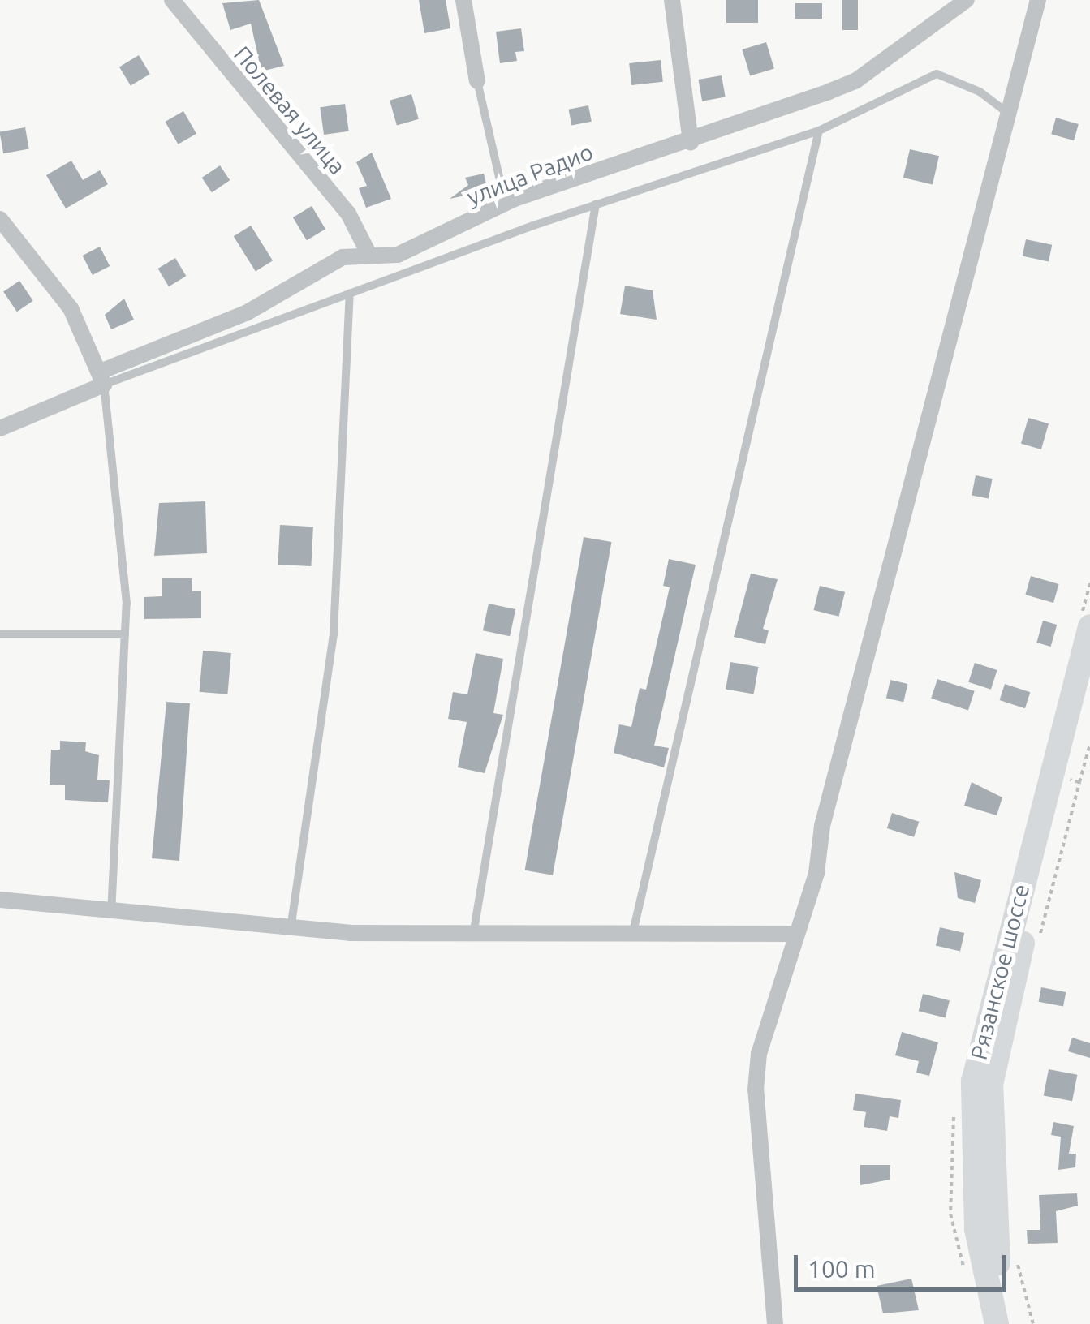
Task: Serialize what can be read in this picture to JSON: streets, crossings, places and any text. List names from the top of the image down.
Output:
{
  "streets": {
    "main road": ["Рязанское шоссе"],
    "street": ["Полевая улица", "улица Радио"]
  },
  "crossings": [
    ["Полевая улица", "улица Радио"]
  ],
  "scale_bar": "100 m"
}
